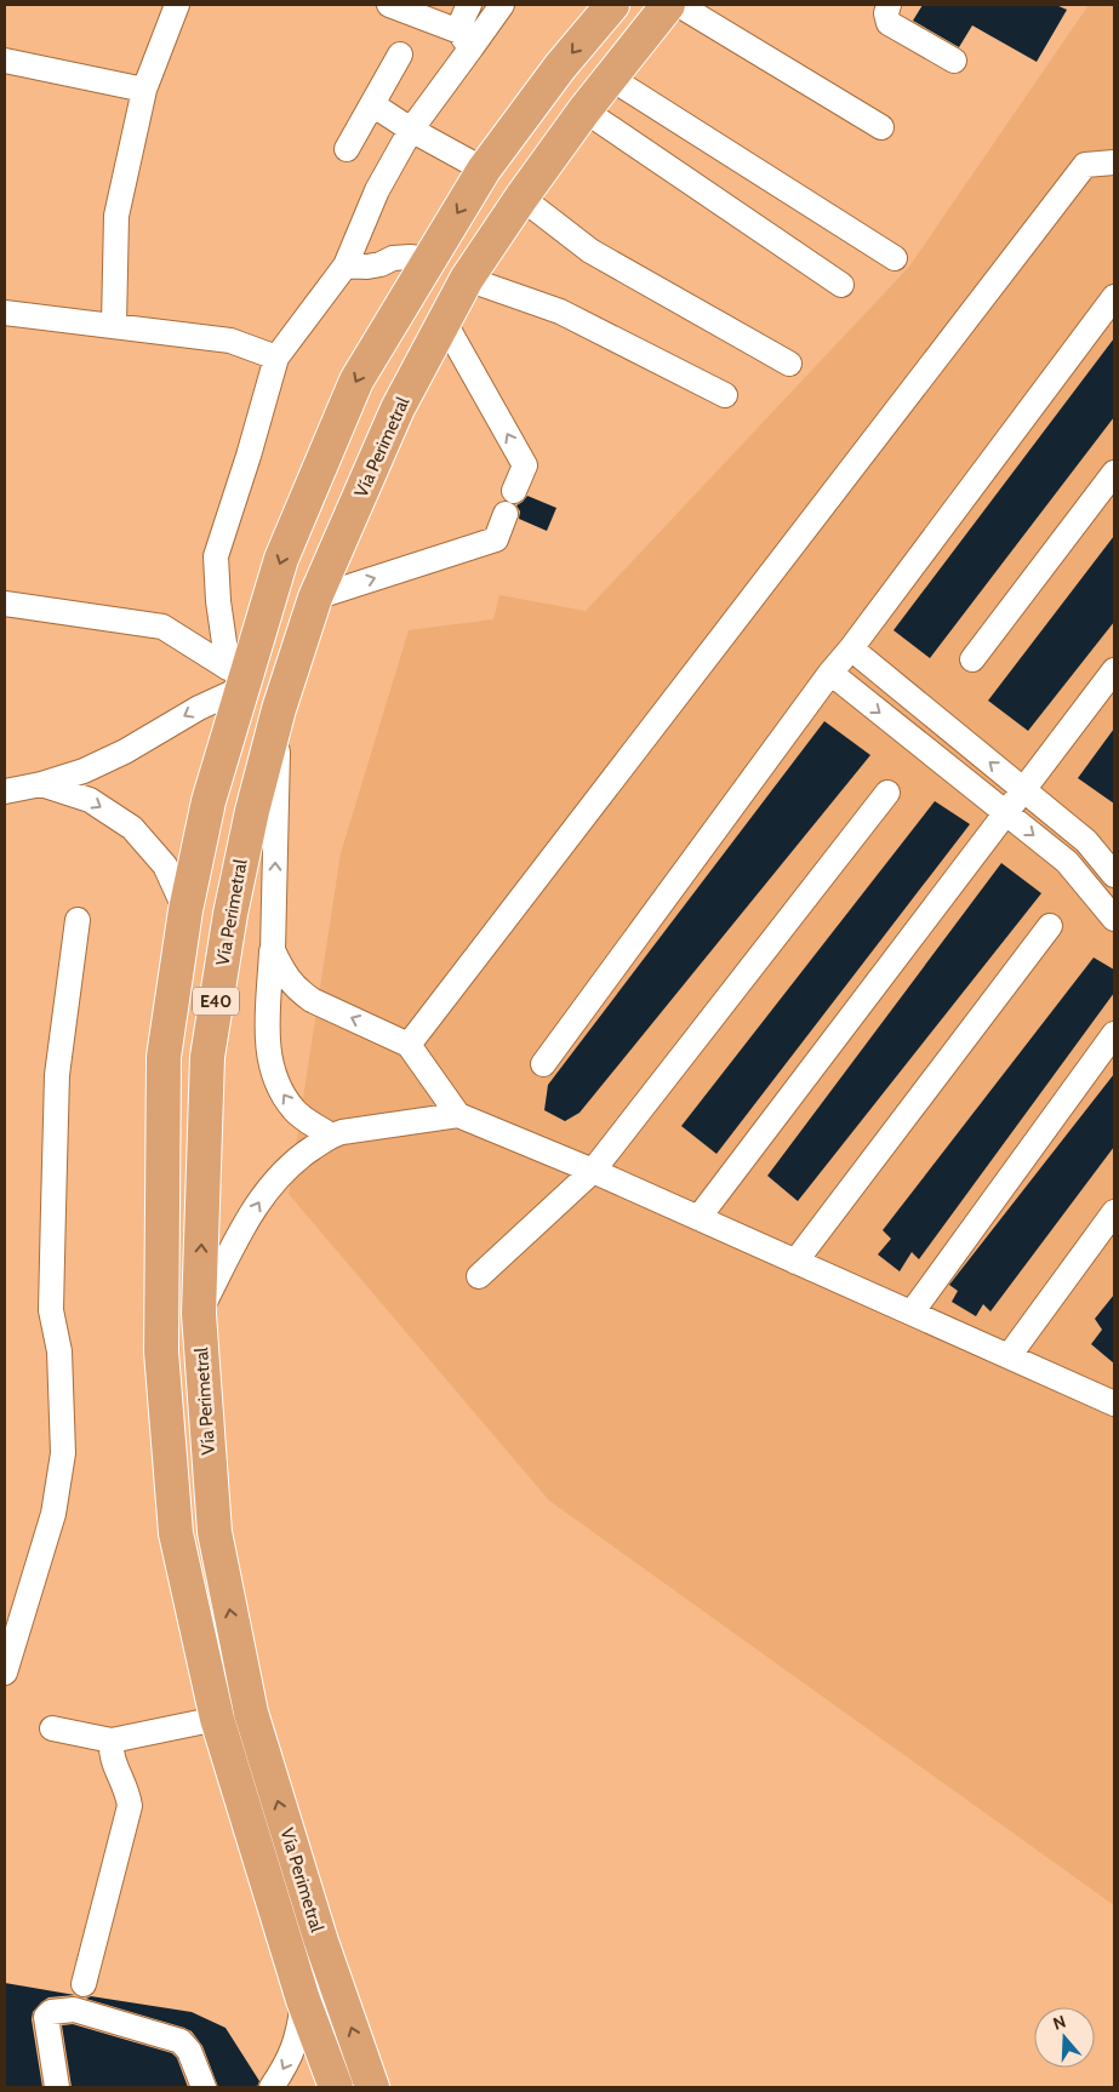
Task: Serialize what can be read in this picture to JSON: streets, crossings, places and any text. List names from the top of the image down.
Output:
{
  "streets": {
    "highway": ["Vía Perimetral", "E40"]
  },
  "north": "top"
}
